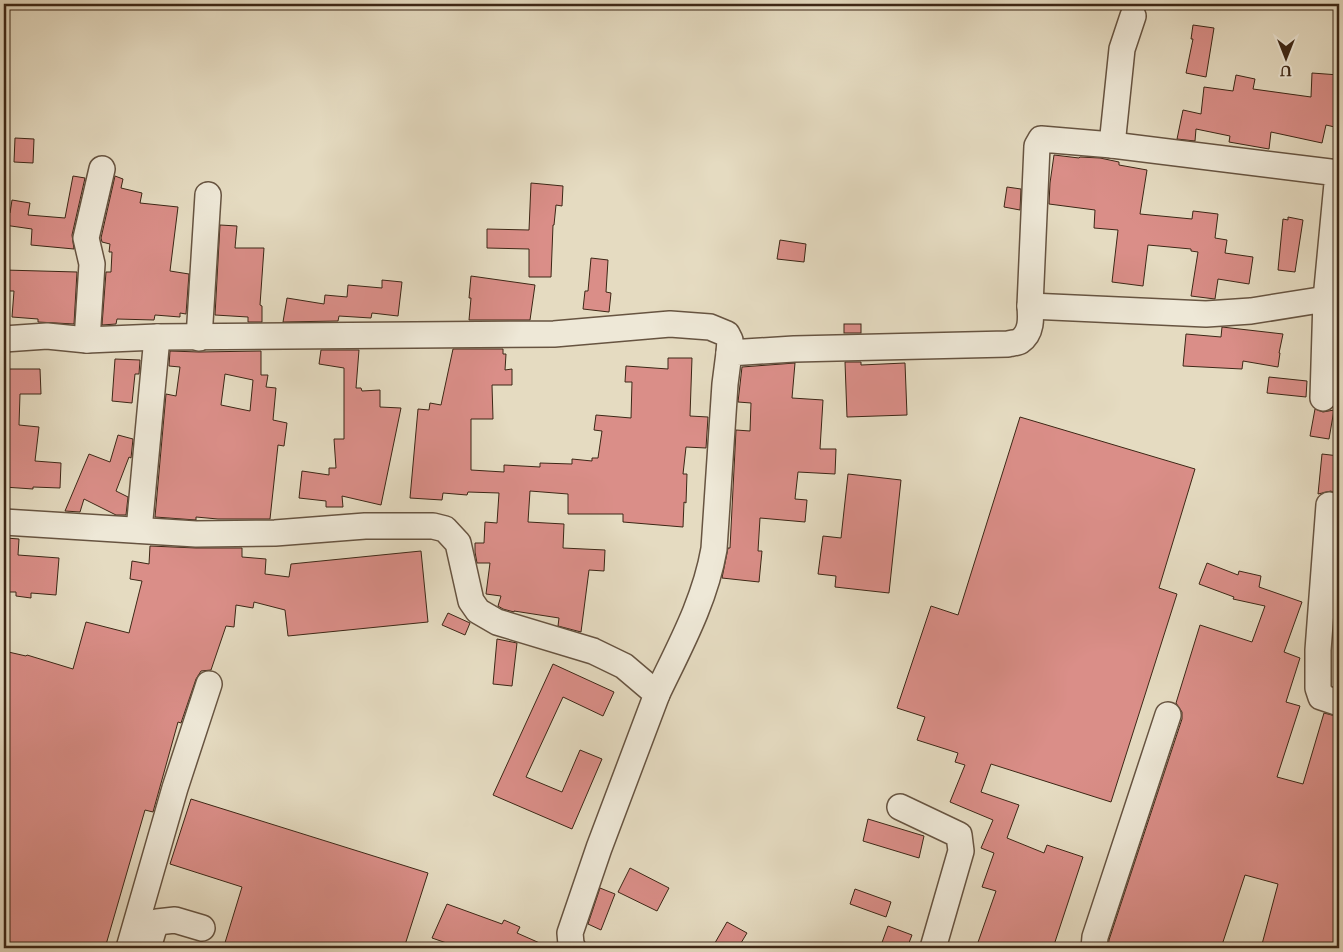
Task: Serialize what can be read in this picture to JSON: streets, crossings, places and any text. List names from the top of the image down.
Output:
{
  "north": "bottom"
}
